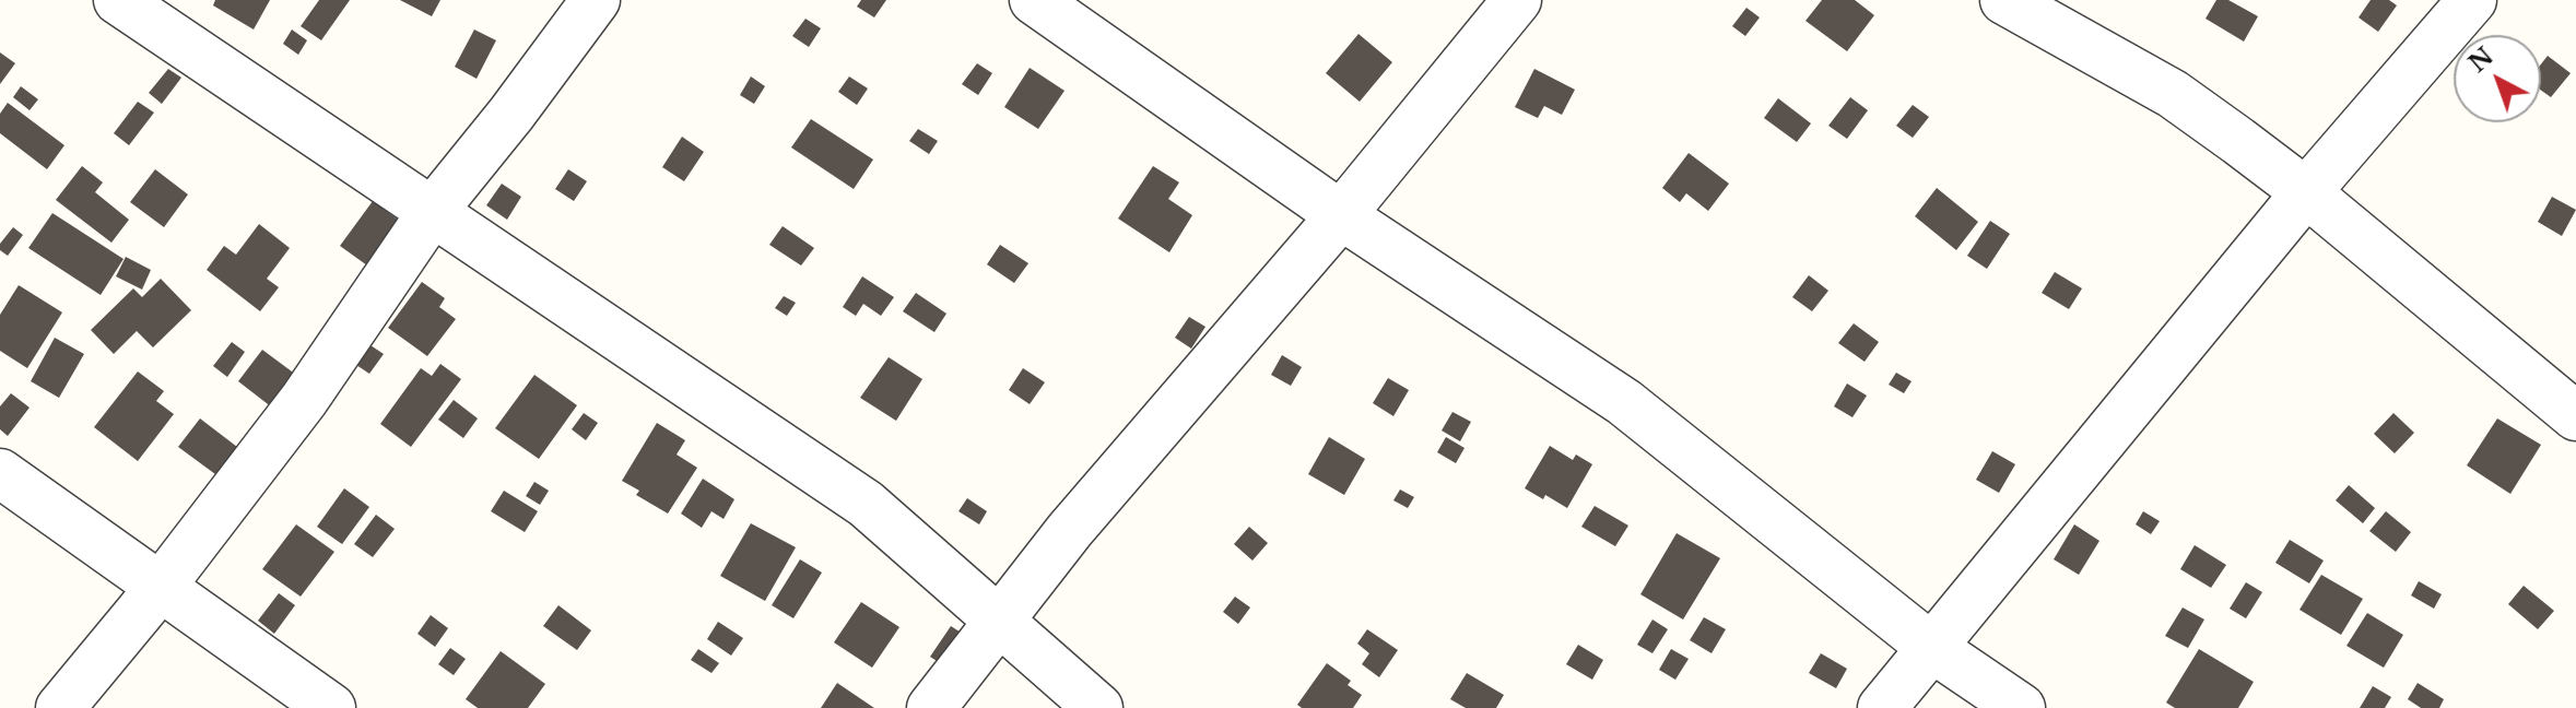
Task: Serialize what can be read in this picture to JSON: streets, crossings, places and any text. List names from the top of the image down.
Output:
{
  "north": "top left"
}
